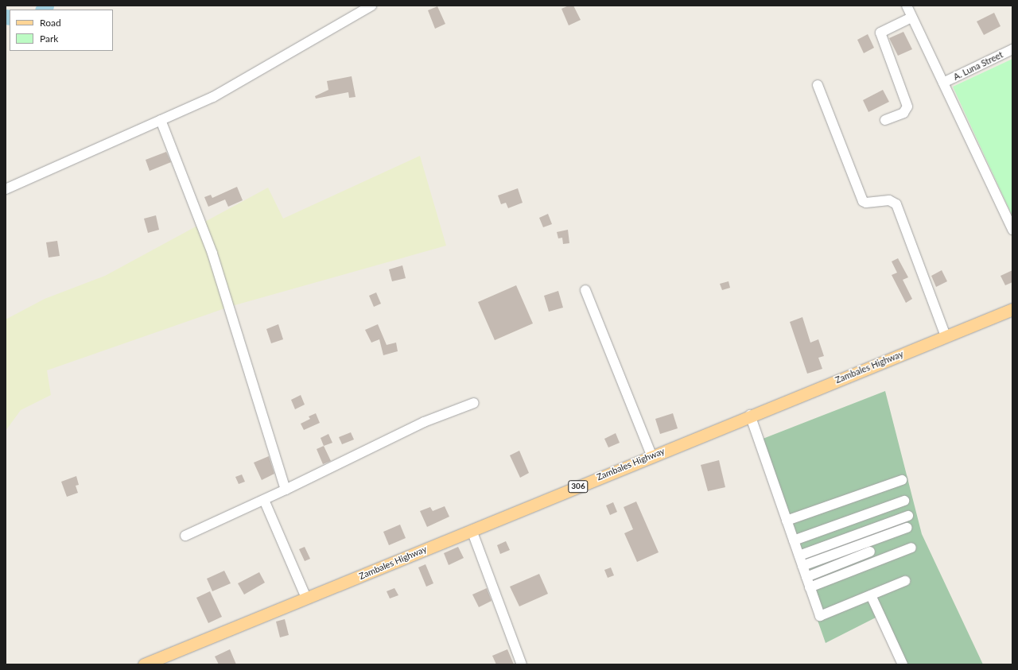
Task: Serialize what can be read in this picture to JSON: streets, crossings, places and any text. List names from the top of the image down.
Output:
{
  "streets": {
    "main road": ["Zambales Highway", "306"],
    "street": ["A. Luna Street"]
  },
  "legend": ["Road", "Park"]
}
